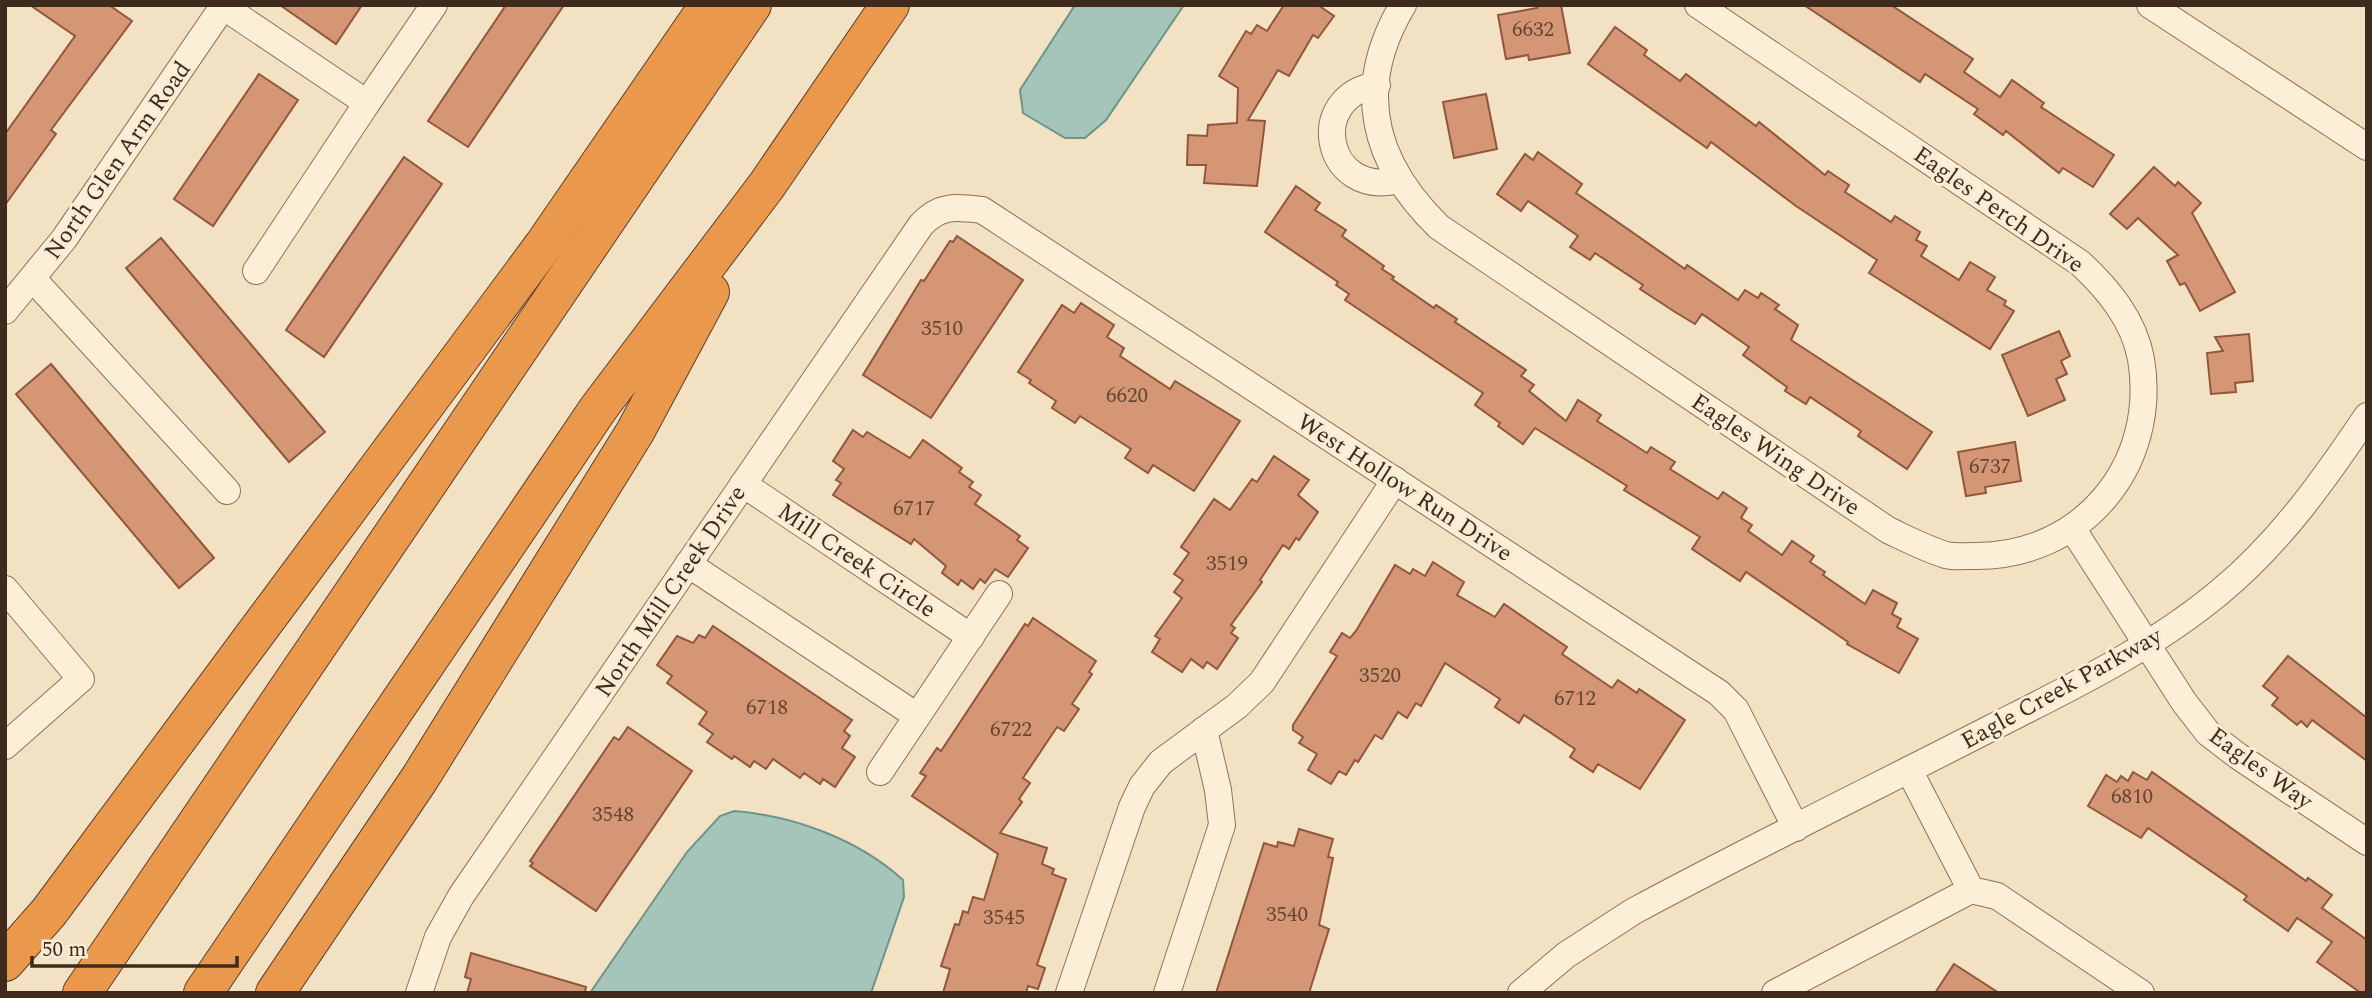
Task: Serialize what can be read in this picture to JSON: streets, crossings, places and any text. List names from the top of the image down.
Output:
{
  "streets": {
    "street": [
      "North Glen Arm Road",
      "Eagles Perch Drive",
      "Eagles Wing Drive",
      "West Hollow Run Drive",
      "Mill Creek Circle",
      "North Mill Creek Drive",
      "Eagle Creek Parkway",
      "Eagles Way"
    ]
  },
  "crossings": [
    ["Eagles Perch Drive", "Eagles Wing Drive"],
    ["West Hollow Run Drive", "North Mill Creek Drive"],
    ["West Hollow Run Drive", "Eagle Creek Parkway"],
    ["Mill Creek Circle", "North Mill Creek Drive"],
    ["Eagle Creek Parkway", "Eagles Way"]
  ],
  "house_numbers": [
    "6632",
    "3510",
    "6620",
    "6737",
    "6717",
    "3519",
    "3520",
    "6712",
    "6718",
    "6722",
    "6810",
    "3548",
    "3540",
    "3545"
  ],
  "scale_bar": "50 m"
}
